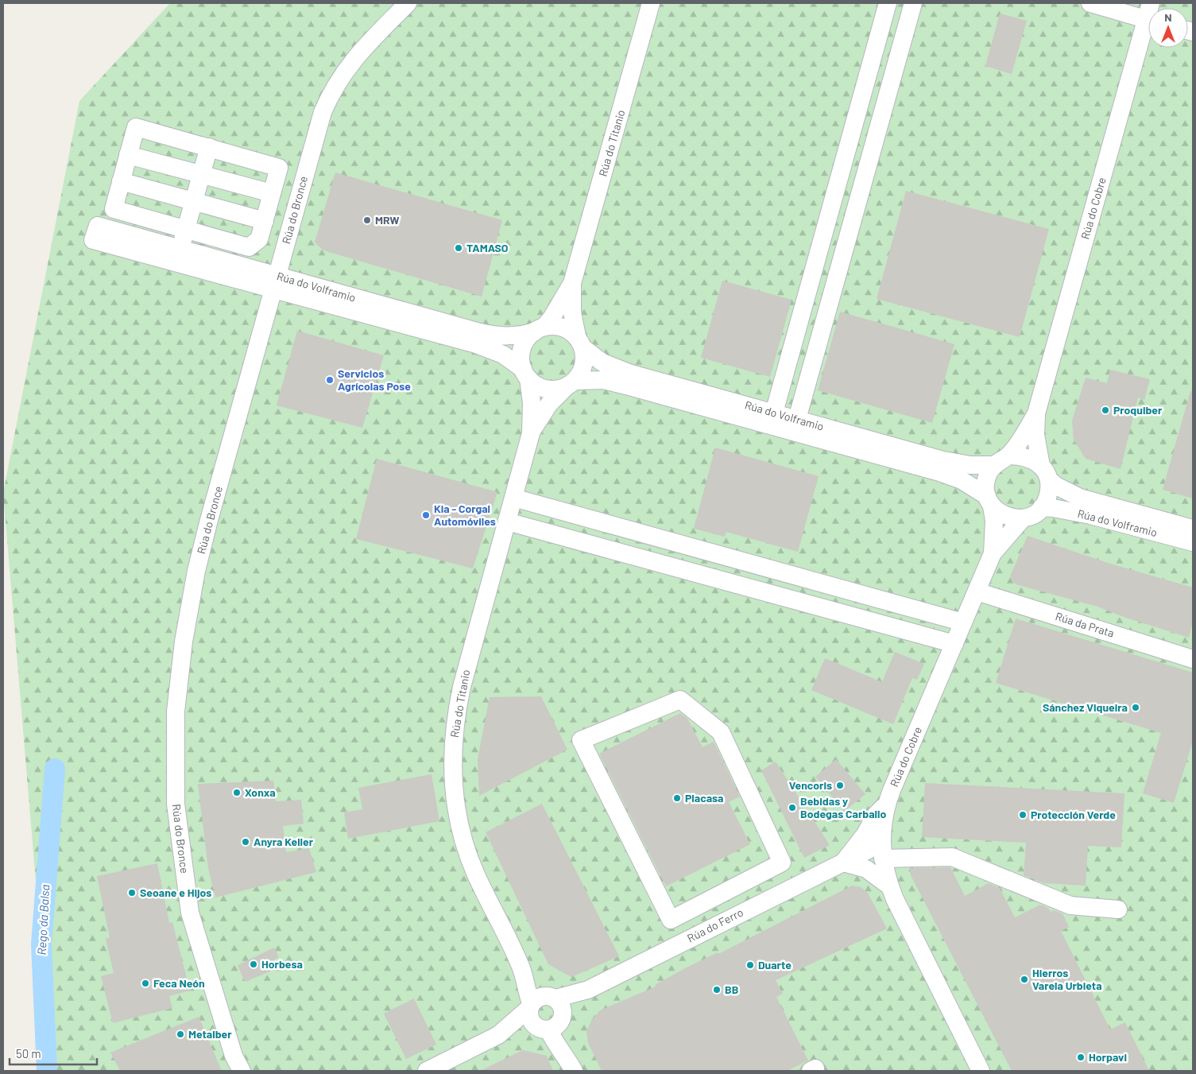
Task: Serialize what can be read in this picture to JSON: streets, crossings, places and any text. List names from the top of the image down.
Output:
{
  "streets": {
    "street": [
      "Rúa do Titanio",
      "Rúa do Cobre",
      "Rúa do Bronce",
      "Rúa do Volframio",
      "Rúa da Prata",
      "Rúa do Ferro"
    ]
  },
  "crossings": [
    ["Rúa do Titanio", "Rúa do Ferro"],
    ["Rúa do Cobre", "Rúa da Prata"],
    ["Rúa do Cobre", "Rúa do Ferro"],
    ["Rúa do Bronce", "Rúa do Volframio"]
  ],
  "water": ["Rego da Balsa"],
  "places": [
    "MRW",
    "TAMASO",
    "Servicios Agrícolas Pose",
    "Proquiber",
    "Kia - Corgal Automóviles",
    "Sánchez Viqueira",
    "Vencoris",
    "Xonxa",
    "Placasa",
    "Bebidas y Bodegas Carballo",
    "Protección Verde",
    "Anyra Keller",
    "Seoane e Hijos",
    "Horbesa",
    "Duarte",
    "Hierros Varela Urbieta",
    "Feca Neón",
    "BB",
    "Metalber",
    "Horpavi"
  ],
  "scale_bar": "50 m",
  "north": "top"
}
